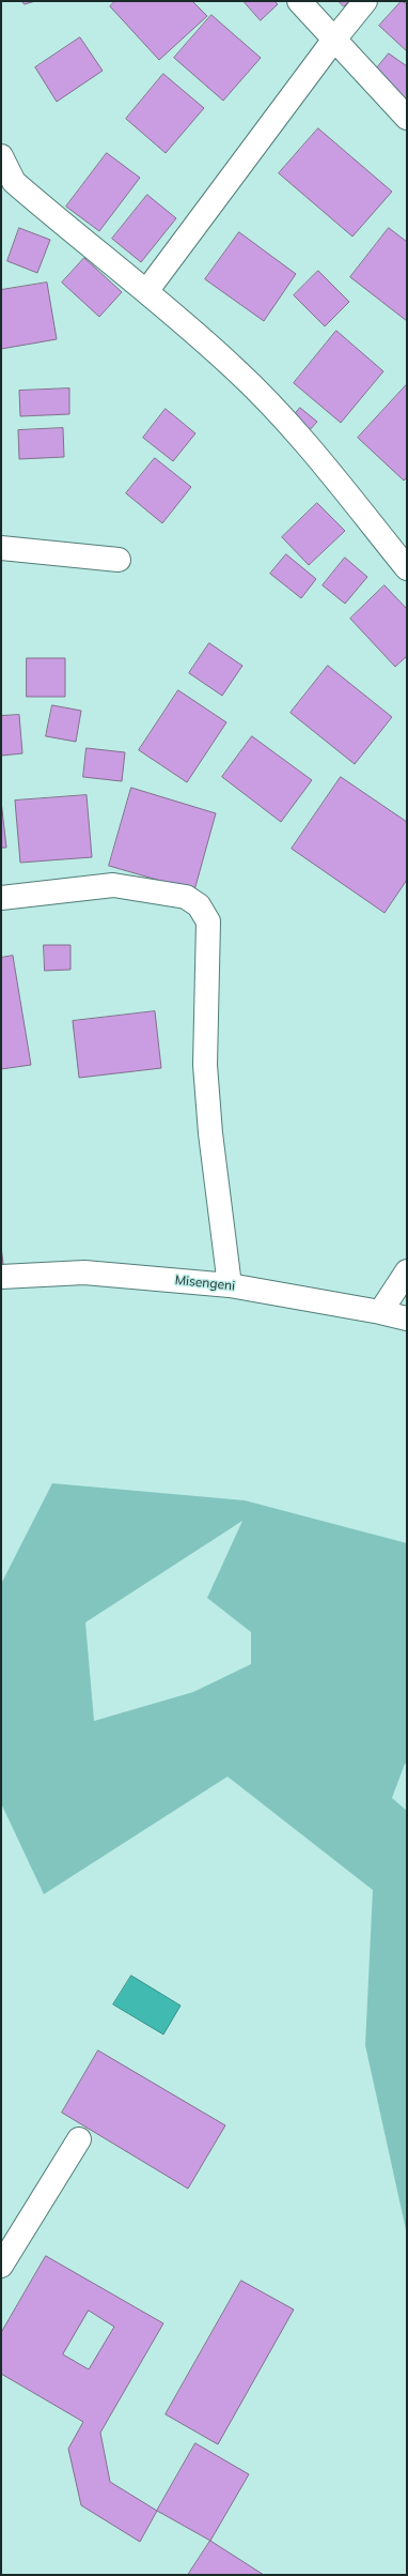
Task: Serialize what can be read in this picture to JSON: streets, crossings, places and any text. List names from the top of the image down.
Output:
{
  "streets": {
    "street": ["Misengeni"]
  }
}
